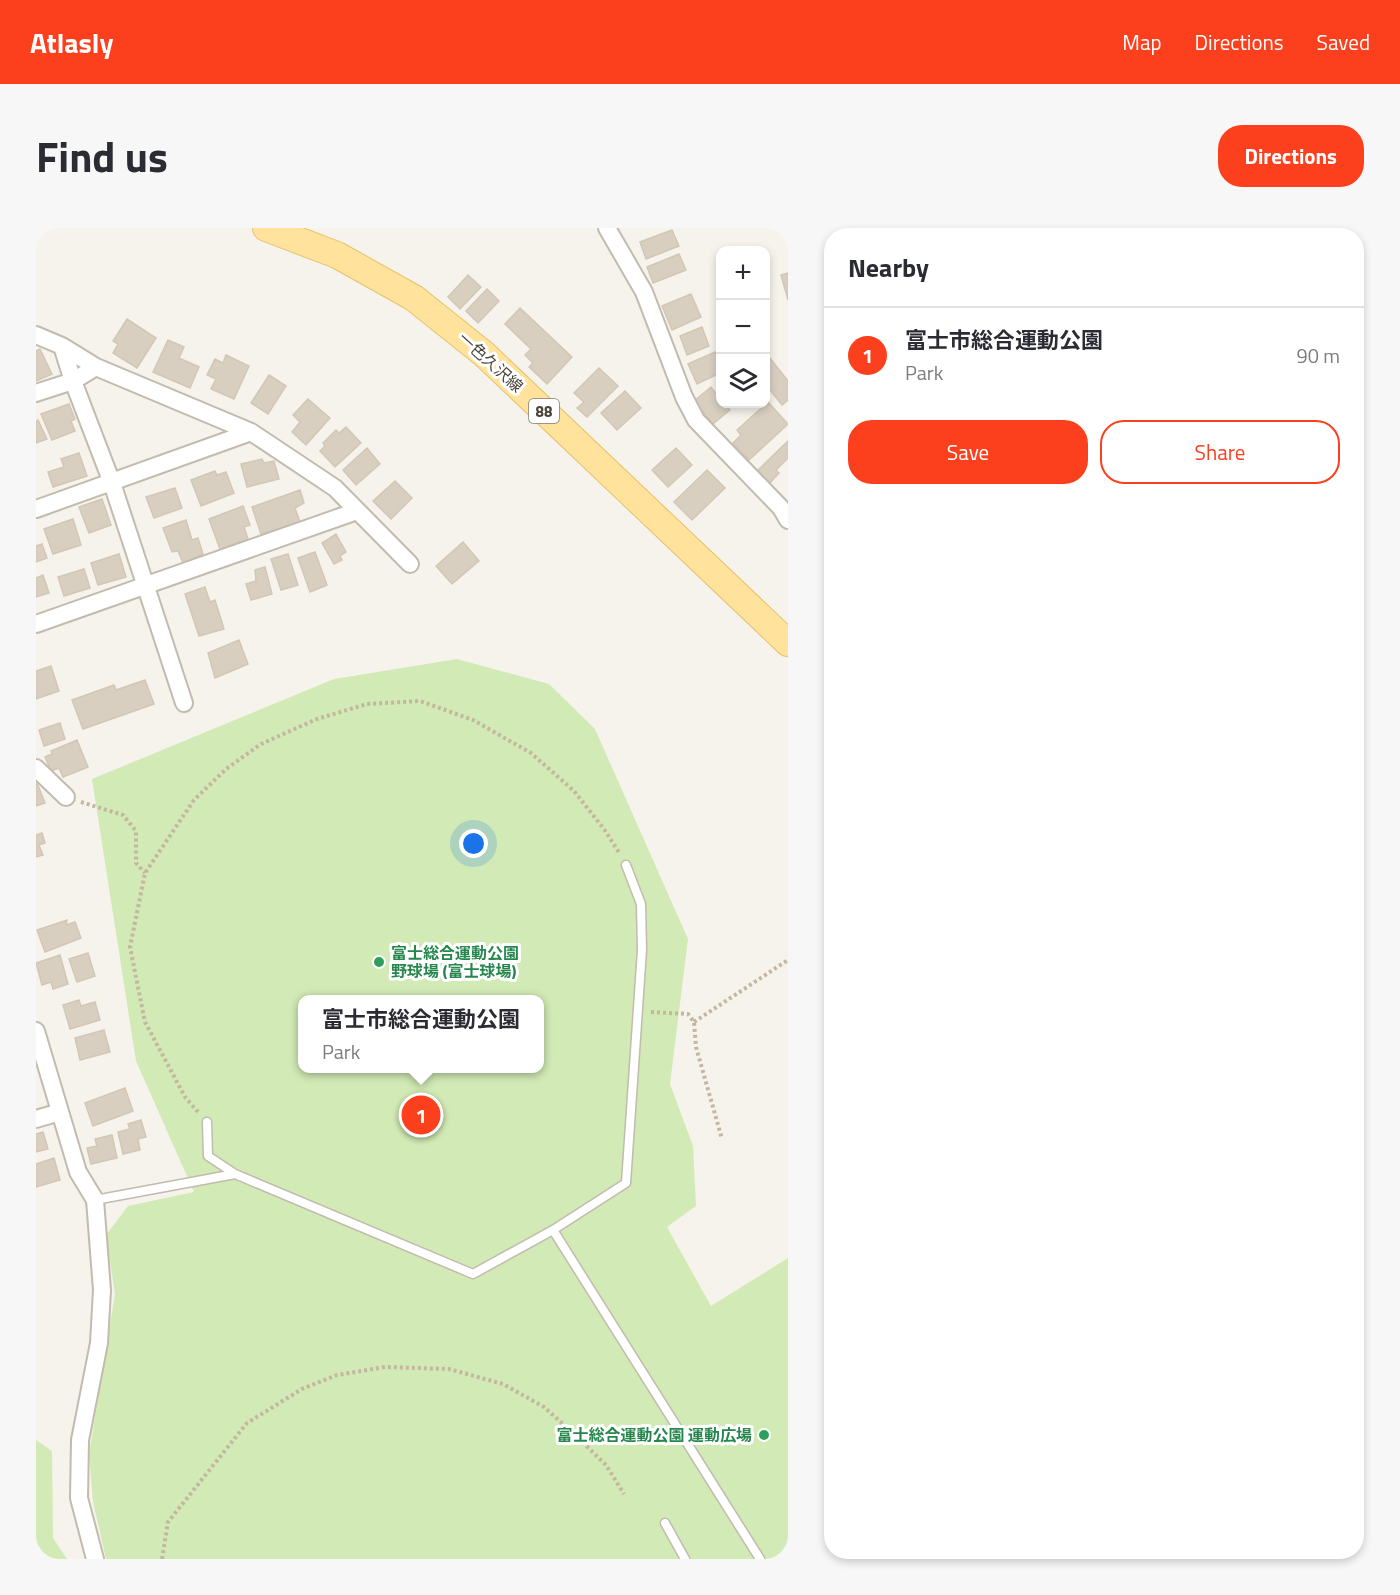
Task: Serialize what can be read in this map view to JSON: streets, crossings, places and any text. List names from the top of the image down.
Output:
{
  "streets": {
    "main road": ["一色久沢線", "88"]
  },
  "places": ["富士総合運動公園 野球場 (富士球場)", "富士総合運動公園 運動広場"],
  "page": {
    "header": "Atlasly",
    "nav": ["Map", "Directions", "Saved"],
    "title": "Find us",
    "buttons": [
      "Directions",
      ["Save", "Share"]
    ],
    "heading": "Nearby",
    "map_buttons": ["+", "−"],
    "list": [
      {
        "mark": "1",
        "name": "富士市総合運動公園",
        "note": "Park",
        "value": "90 m"
      }
    ],
    "popup": ["富士市総合運動公園", "Park"],
    "pins": "1"
  }
}
